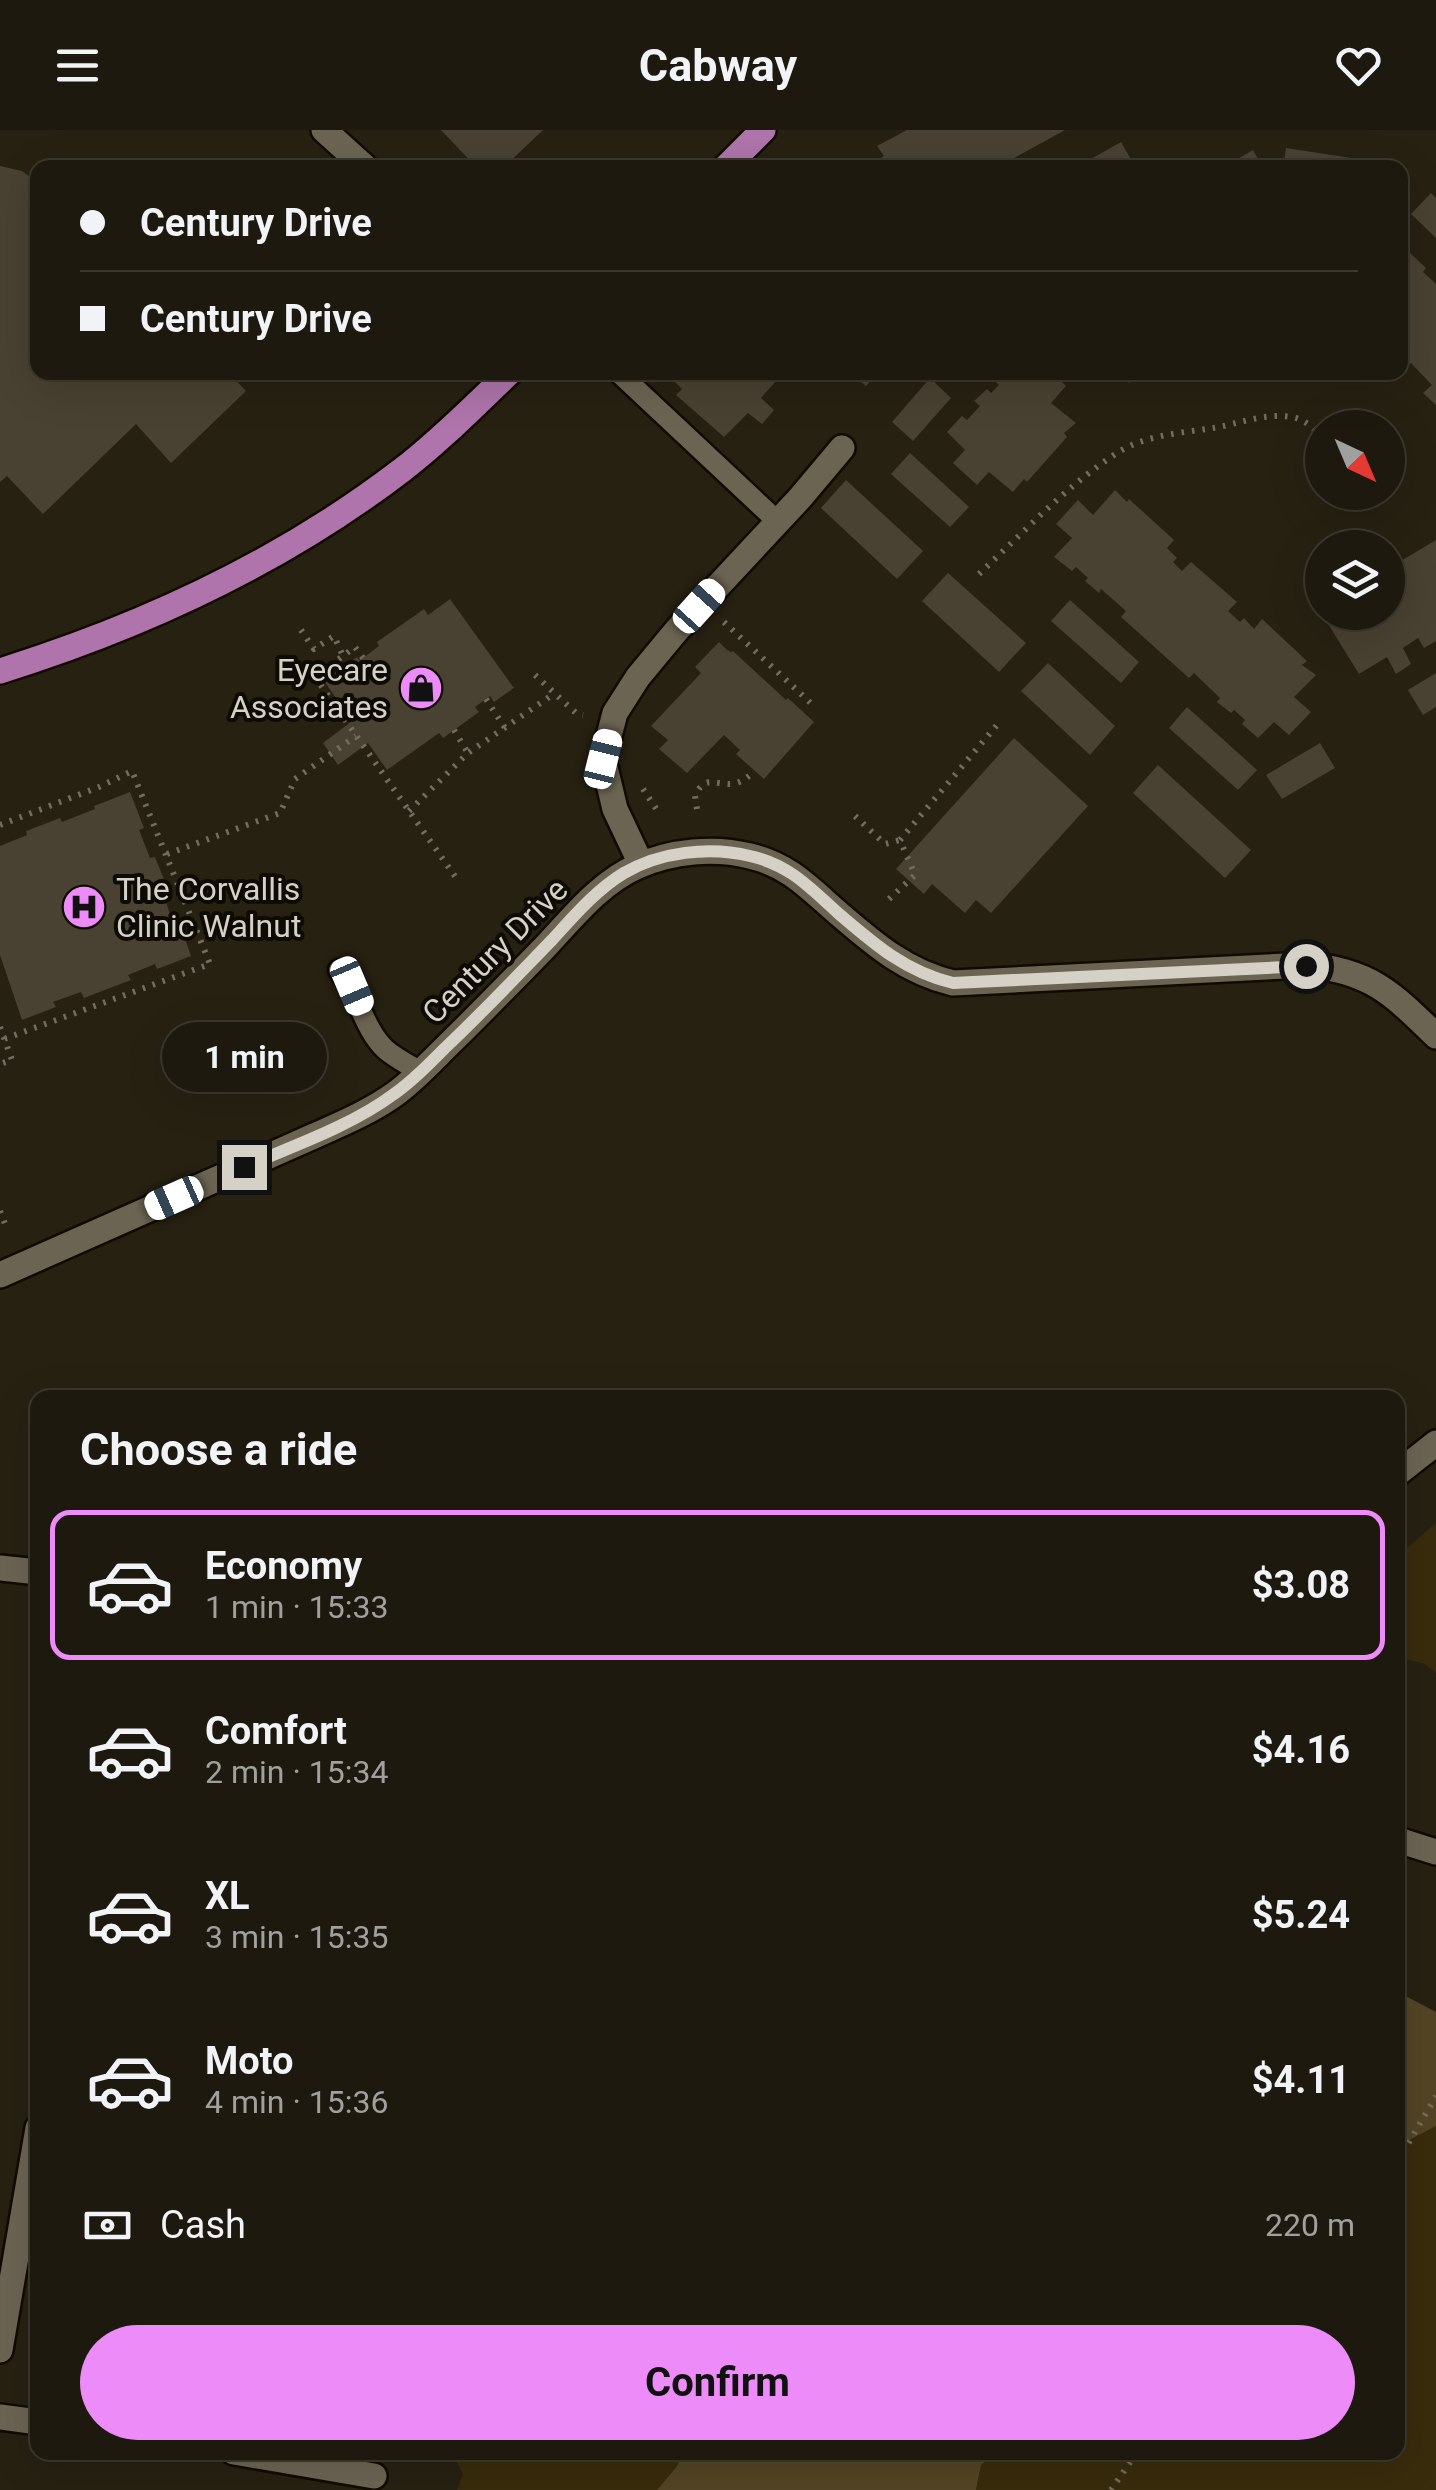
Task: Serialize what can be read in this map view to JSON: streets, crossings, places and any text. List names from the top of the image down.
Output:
{
  "streets": {
    "street": ["Century Drive"]
  },
  "places": {
    "shop": ["Eyecare Associates"],
    "hospital": ["The Corvallis Clinic Walnut"]
  },
  "north": "bottom right",
  "page": {
    "header": "Cabway",
    "banner": ["Century Drive", "Century Drive"],
    "bubble": "1 min",
    "heading": "Choose a ride",
    "list": [
      {
        "name": "Economy",
        "note": "1 min · 15:33",
        "value": "$3.08"
      },
      {
        "name": "Comfort",
        "note": "2 min · 15:34",
        "value": "$4.16"
      },
      {
        "name": "XL",
        "note": "3 min · 15:35",
        "value": "$5.24"
      },
      {
        "name": "Moto",
        "note": "4 min · 15:36",
        "value": "$4.11"
      }
    ],
    "pay": ["Cash", "220 m"],
    "buttons": "Confirm"
  }
}
